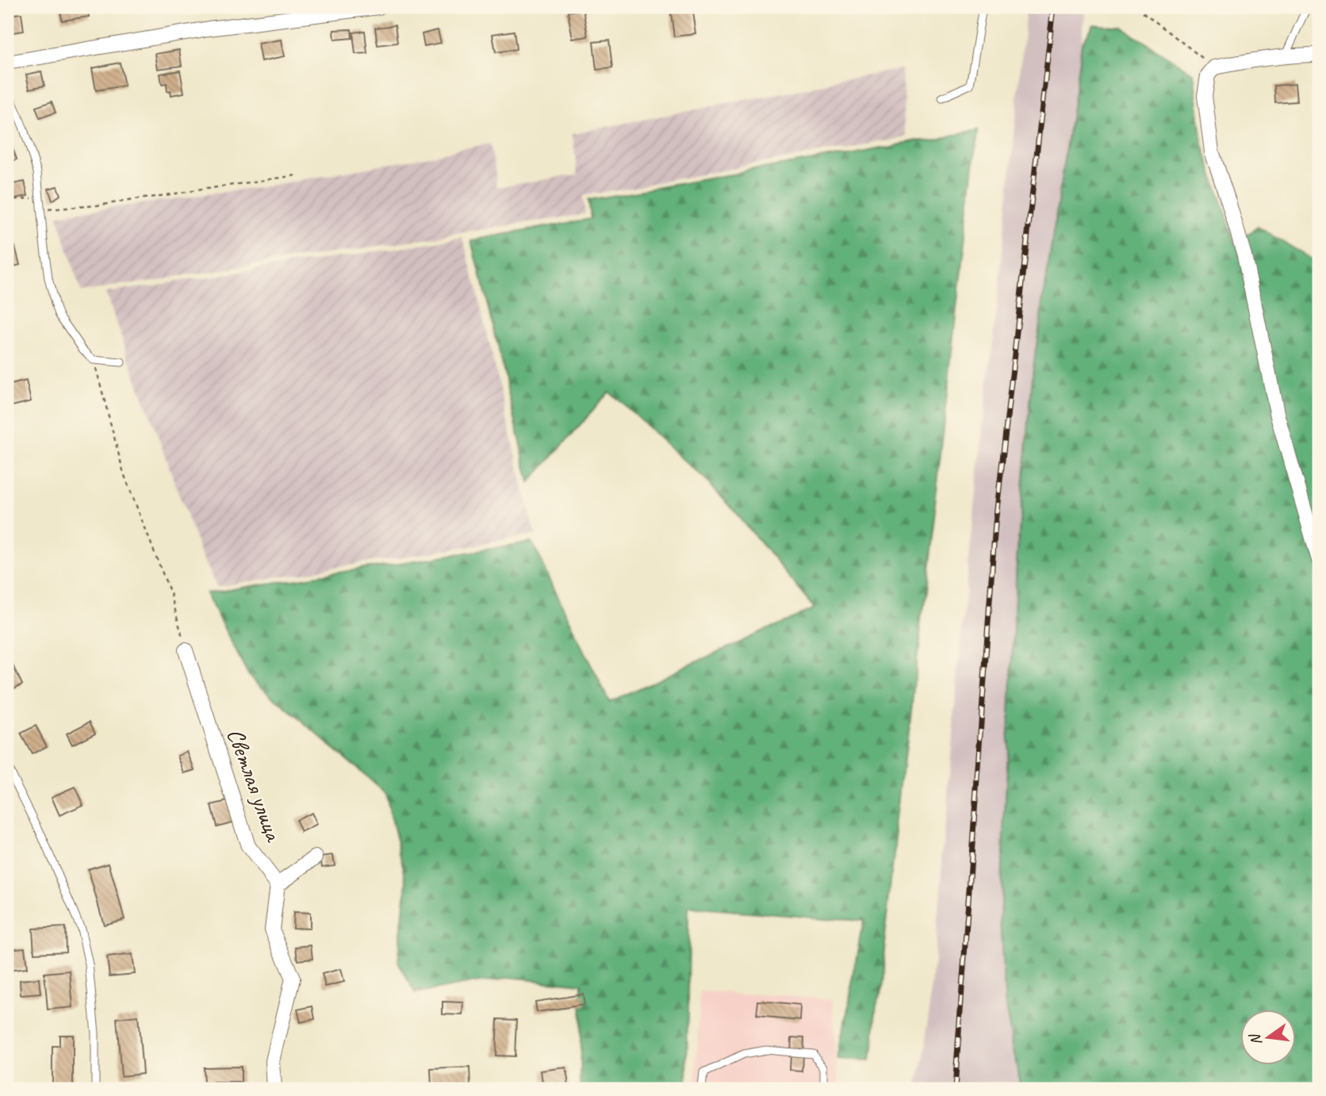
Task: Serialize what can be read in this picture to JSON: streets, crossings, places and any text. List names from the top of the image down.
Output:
{
  "streets": {
    "street": ["Светлая улица"]
  },
  "north": "left"
}
